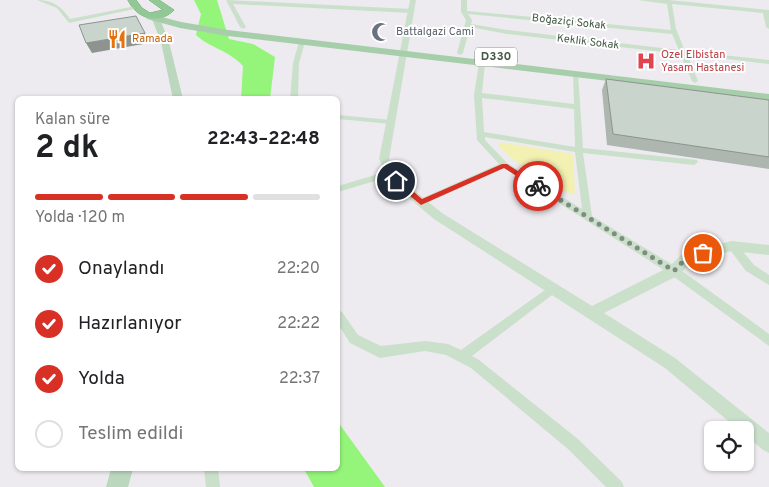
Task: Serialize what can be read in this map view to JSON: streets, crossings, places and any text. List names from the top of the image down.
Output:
{
  "streets": {
    "highway": ["D330"],
    "street": ["Boğaziçi Sokak", "Keklik Sokak"]
  },
  "places": {
    "mosque": ["Battalgazi Cami"],
    "restaurant": ["Ramada"],
    "hospital": ["Ozel Elbistan Yasam Hastanesi"]
  },
  "page": {
    "heading": ["2 dk", "Kalan süre", "22:43–22:48"],
    "bar": "Yolda · 120 m",
    "list": [
      ["Onaylandı", "22:20"],
      ["Hazırlanıyor", "22:22"],
      ["Yolda", "22:37"],
      "Teslim edildi"
    ]
  }
}
